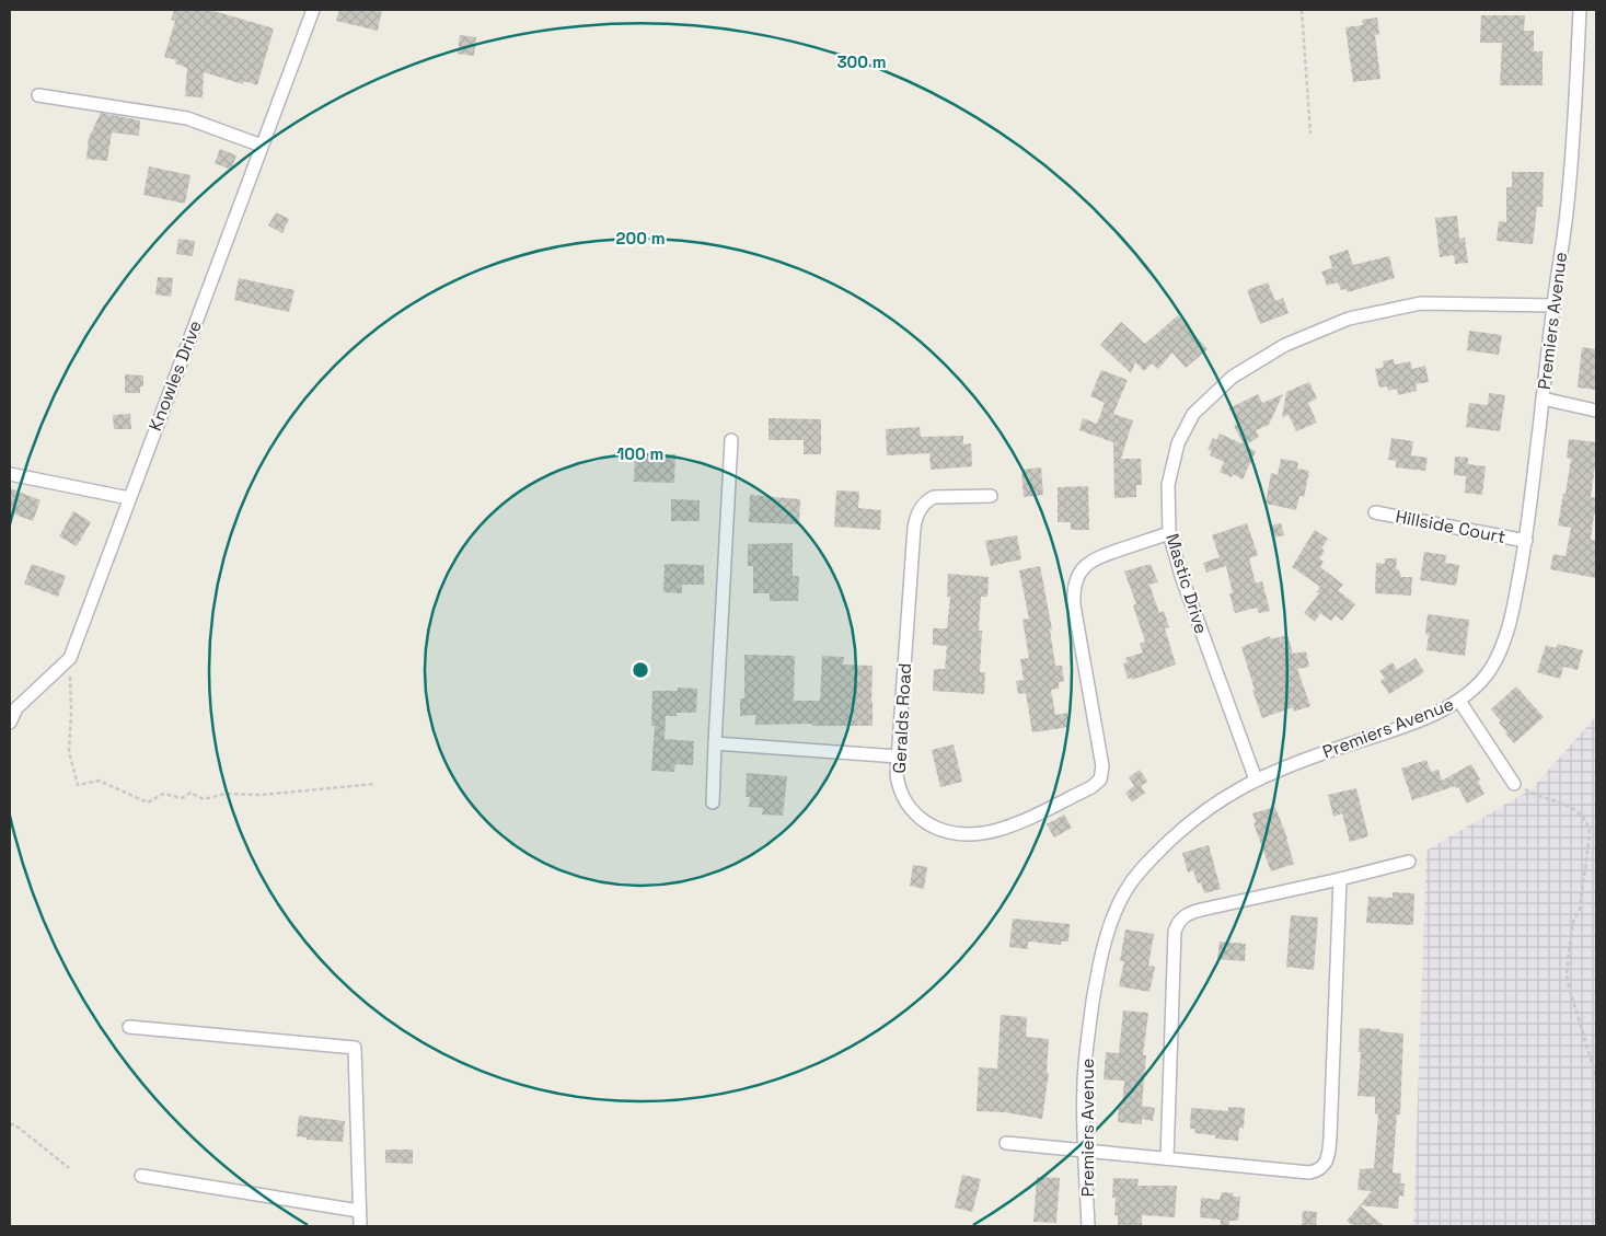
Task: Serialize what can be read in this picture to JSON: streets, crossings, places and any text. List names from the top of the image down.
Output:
{
  "streets": {
    "street": [
      "Premiers Avenue",
      "Knowles Drive",
      "Hillside Court",
      "Mastic Drive",
      "Geralds Road"
    ]
  },
  "crossings": [
    ["Premiers Avenue", "Hillside Court"],
    ["Premiers Avenue", "Mastic Drive"],
    ["Mastic Drive", "Geralds Road"]
  ],
  "rings": ["300 m", "200 m", "100 m"]
}
